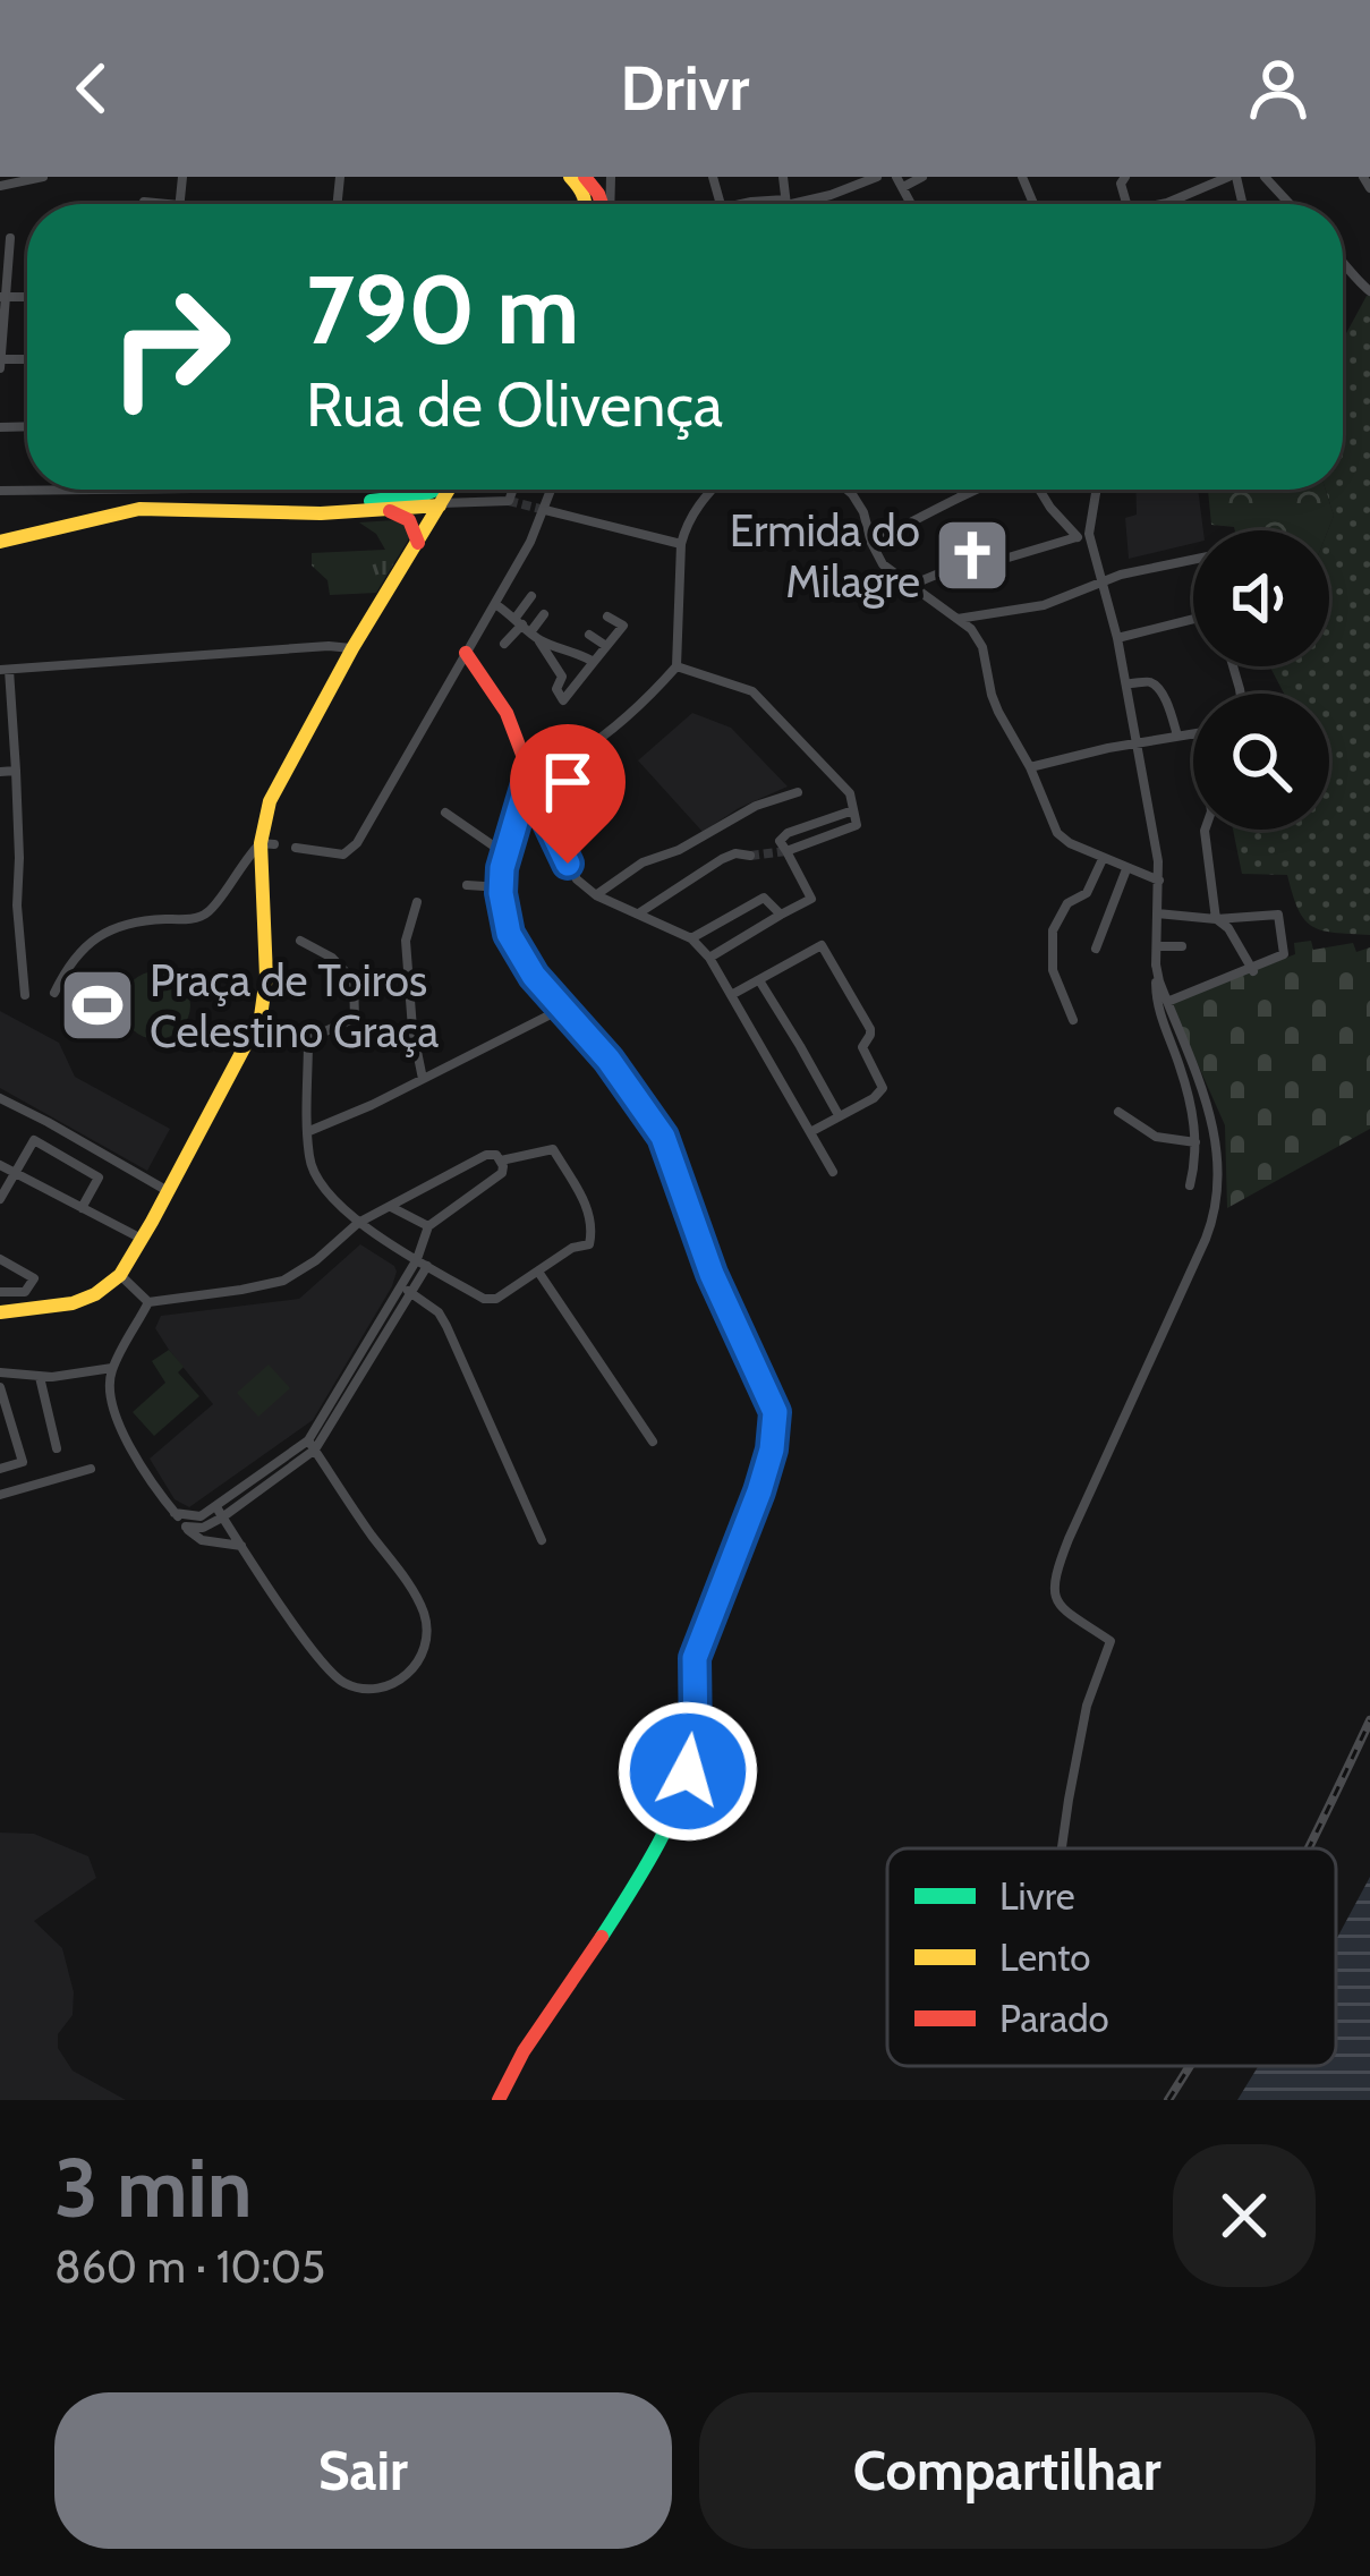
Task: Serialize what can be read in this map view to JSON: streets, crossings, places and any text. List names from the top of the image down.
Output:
{
  "places": {
    "church": ["Ermida do Milagre"],
    "sports": ["Praça de Toiros Celestino Graça"]
  },
  "legend": ["Livre", "Lento", "Parado"],
  "page": {
    "header": "Drivr",
    "turn": ["790 m", "Rua de Olivença"],
    "heading": ["3 min", "860 m · 10:05"],
    "buttons": ["Sair", "Compartilhar"]
  }
}
